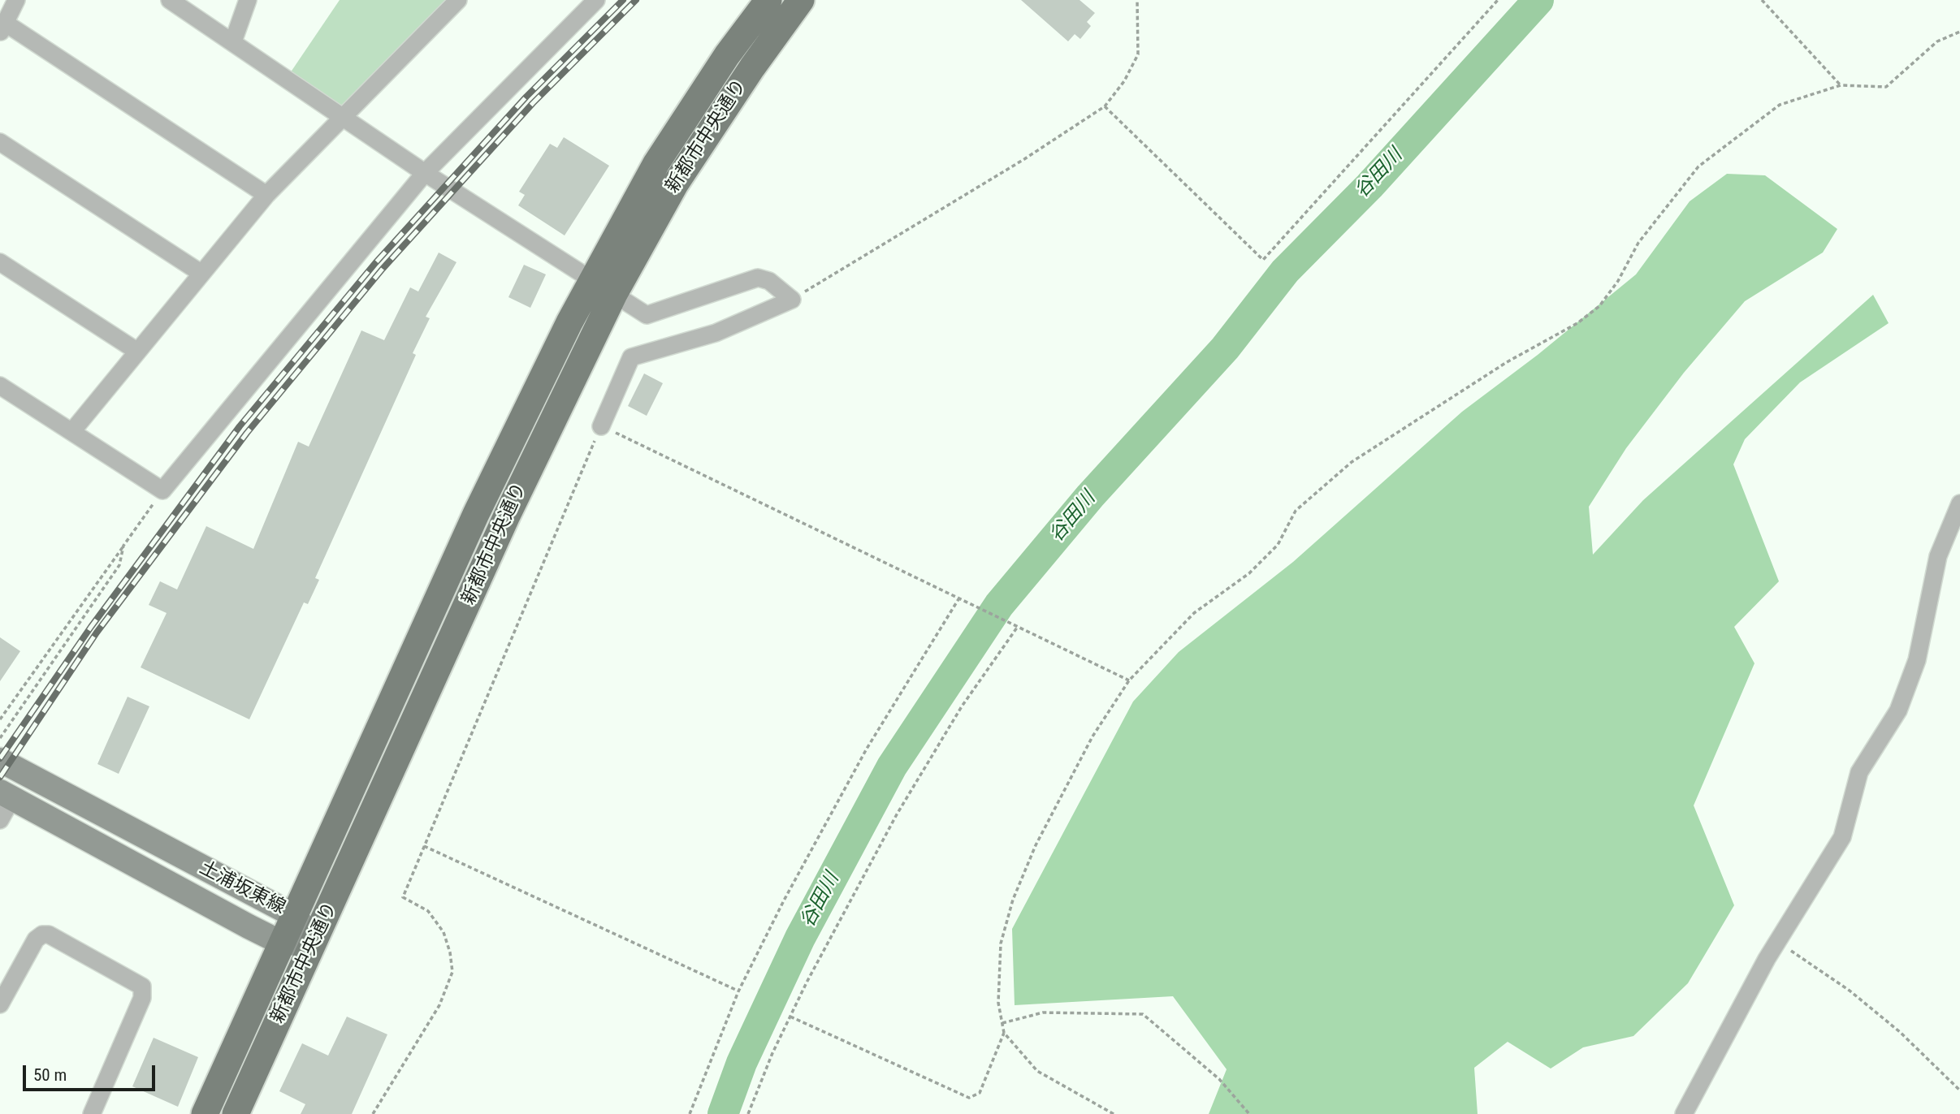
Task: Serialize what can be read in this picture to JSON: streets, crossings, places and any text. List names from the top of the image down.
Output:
{
  "streets": {
    "main road": ["新都市中央通り", "土浦坂東線"]
  },
  "crossings": [
    ["新都市中央通り", "土浦坂東線"]
  ],
  "water": ["谷田川"],
  "scale_bar": "50 m"
}
